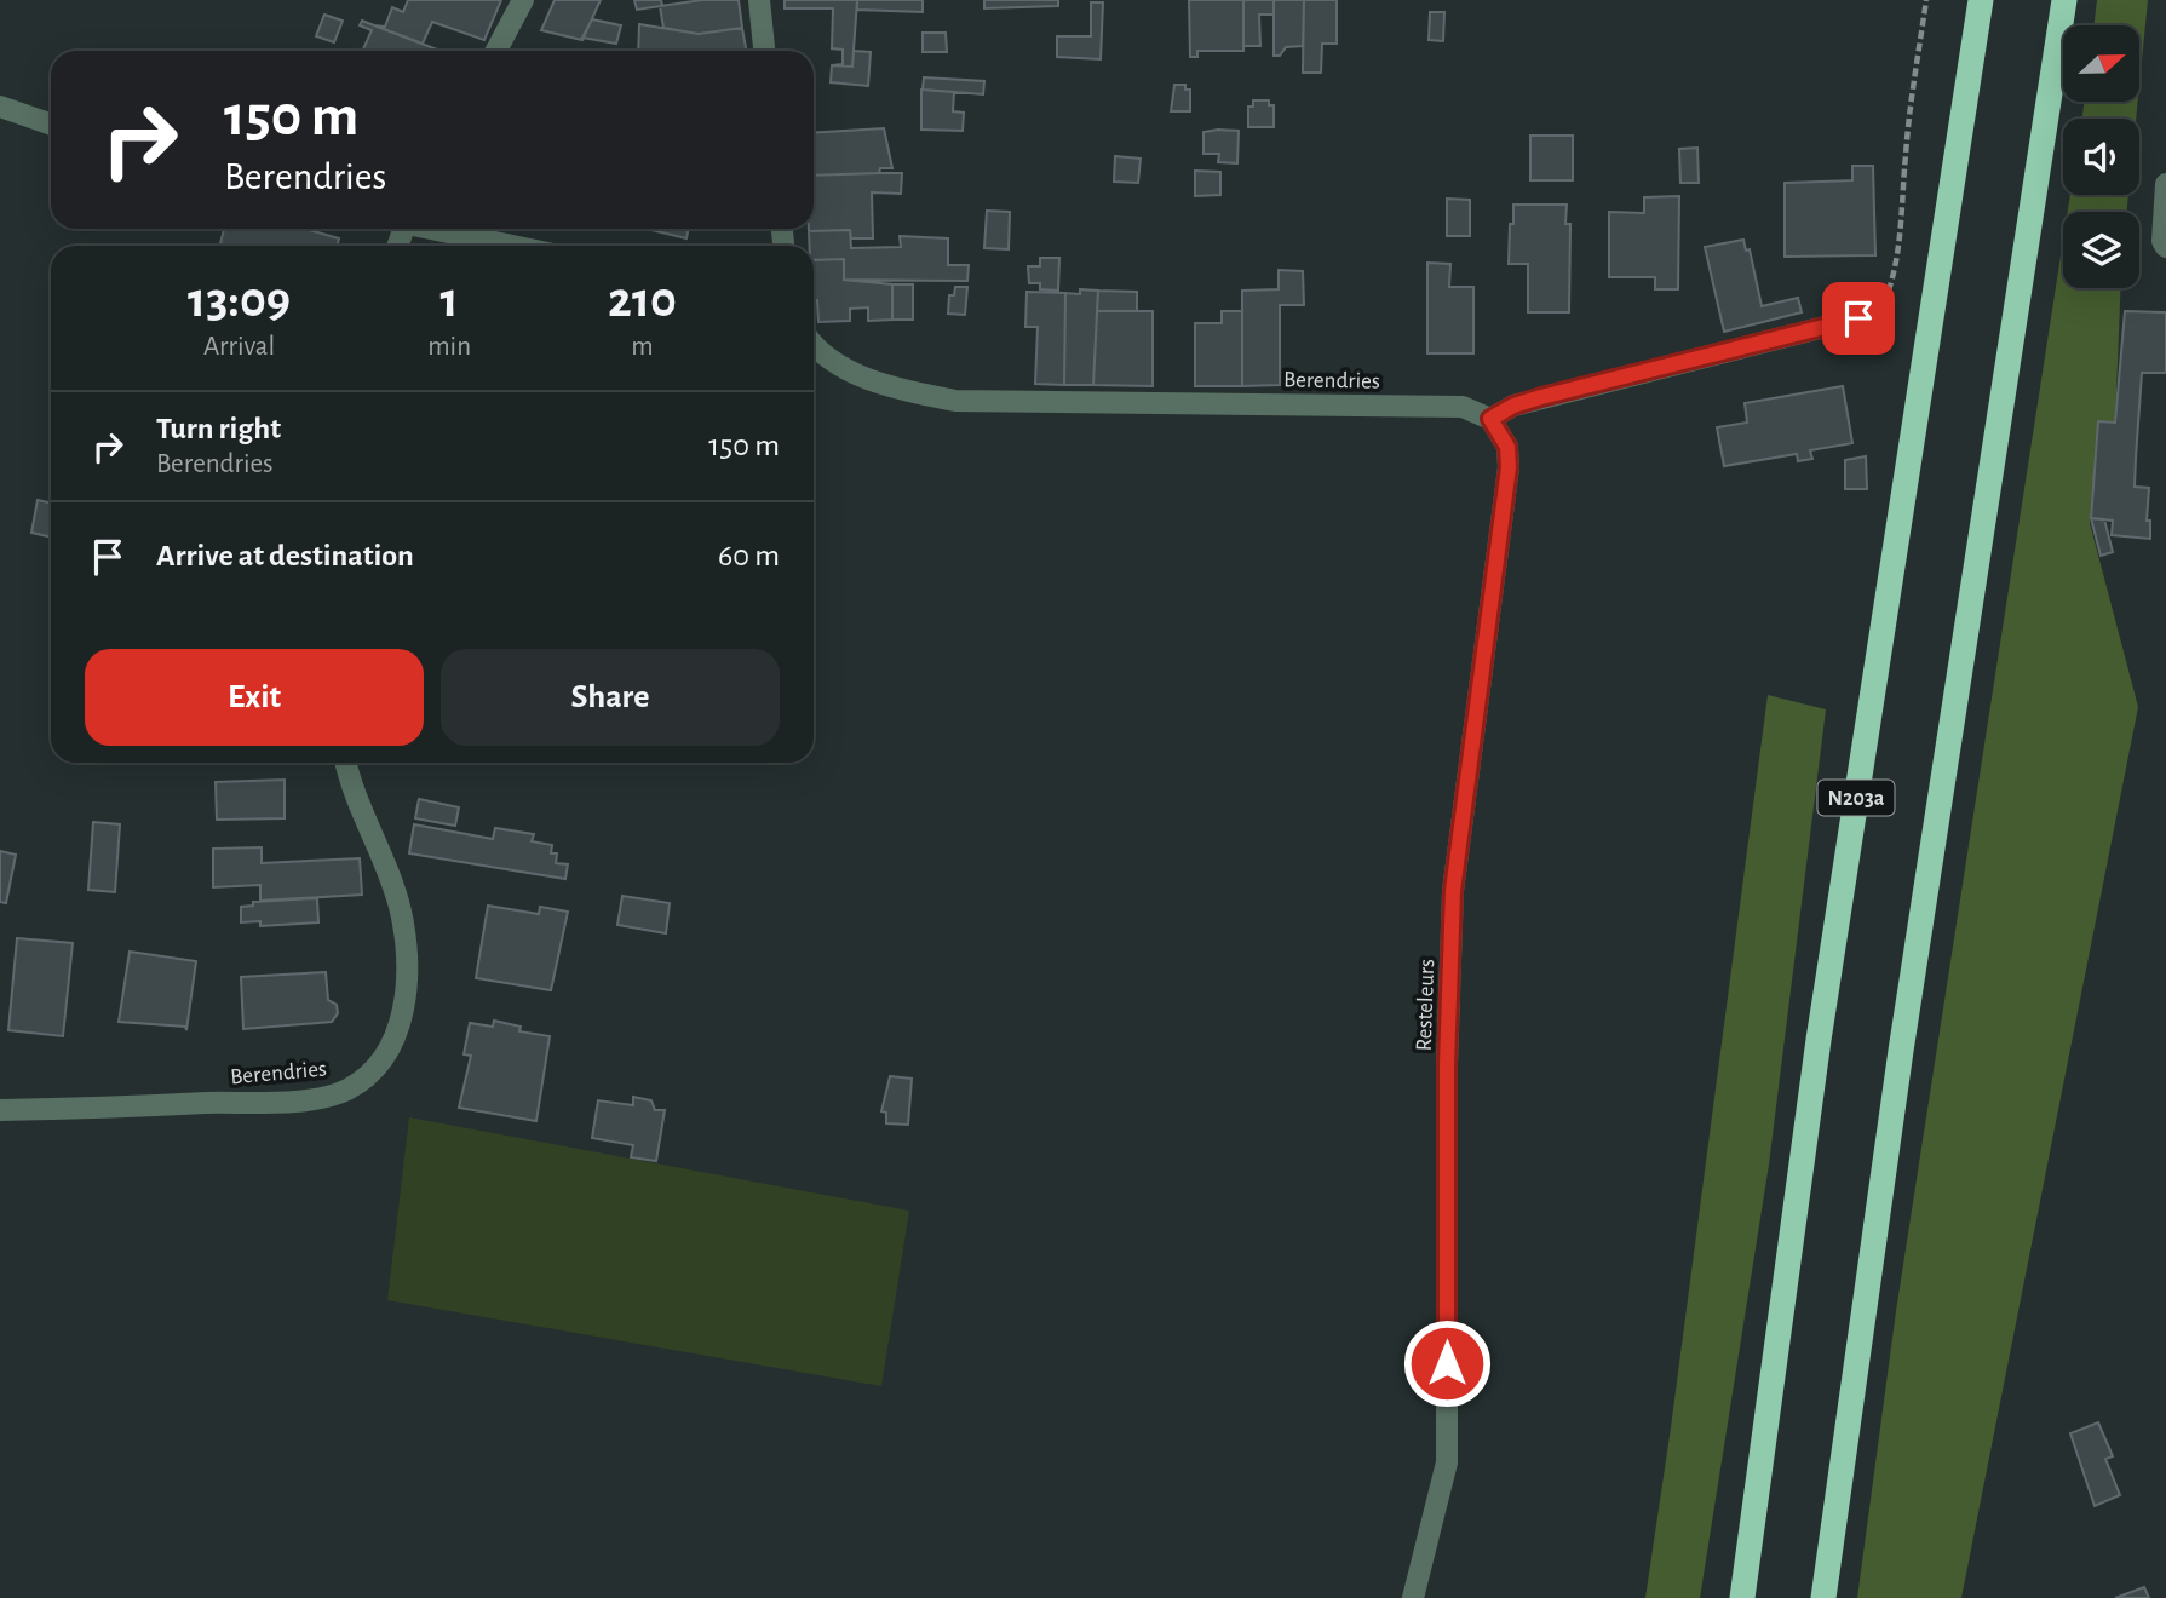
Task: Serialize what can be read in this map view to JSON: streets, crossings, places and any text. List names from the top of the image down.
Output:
{
  "streets": {
    "highway": ["N203a"],
    "street": ["Berendries", "Resteleurs"]
  },
  "crossings": [
    ["Berendries", "Resteleurs"]
  ],
  "north": "right",
  "page": {
    "turn": ["150 m", "Berendries"],
    "eta": [
      "13:09",
      "Arrival",
      "1",
      "min",
      "210",
      "m"
    ],
    "list": [
      {
        "name": "Turn right",
        "note": "Berendries",
        "value": "150 m"
      },
      {
        "name": "Arrive at destination",
        "value": "60 m"
      }
    ],
    "buttons": ["Exit", "Share"]
  }
}
